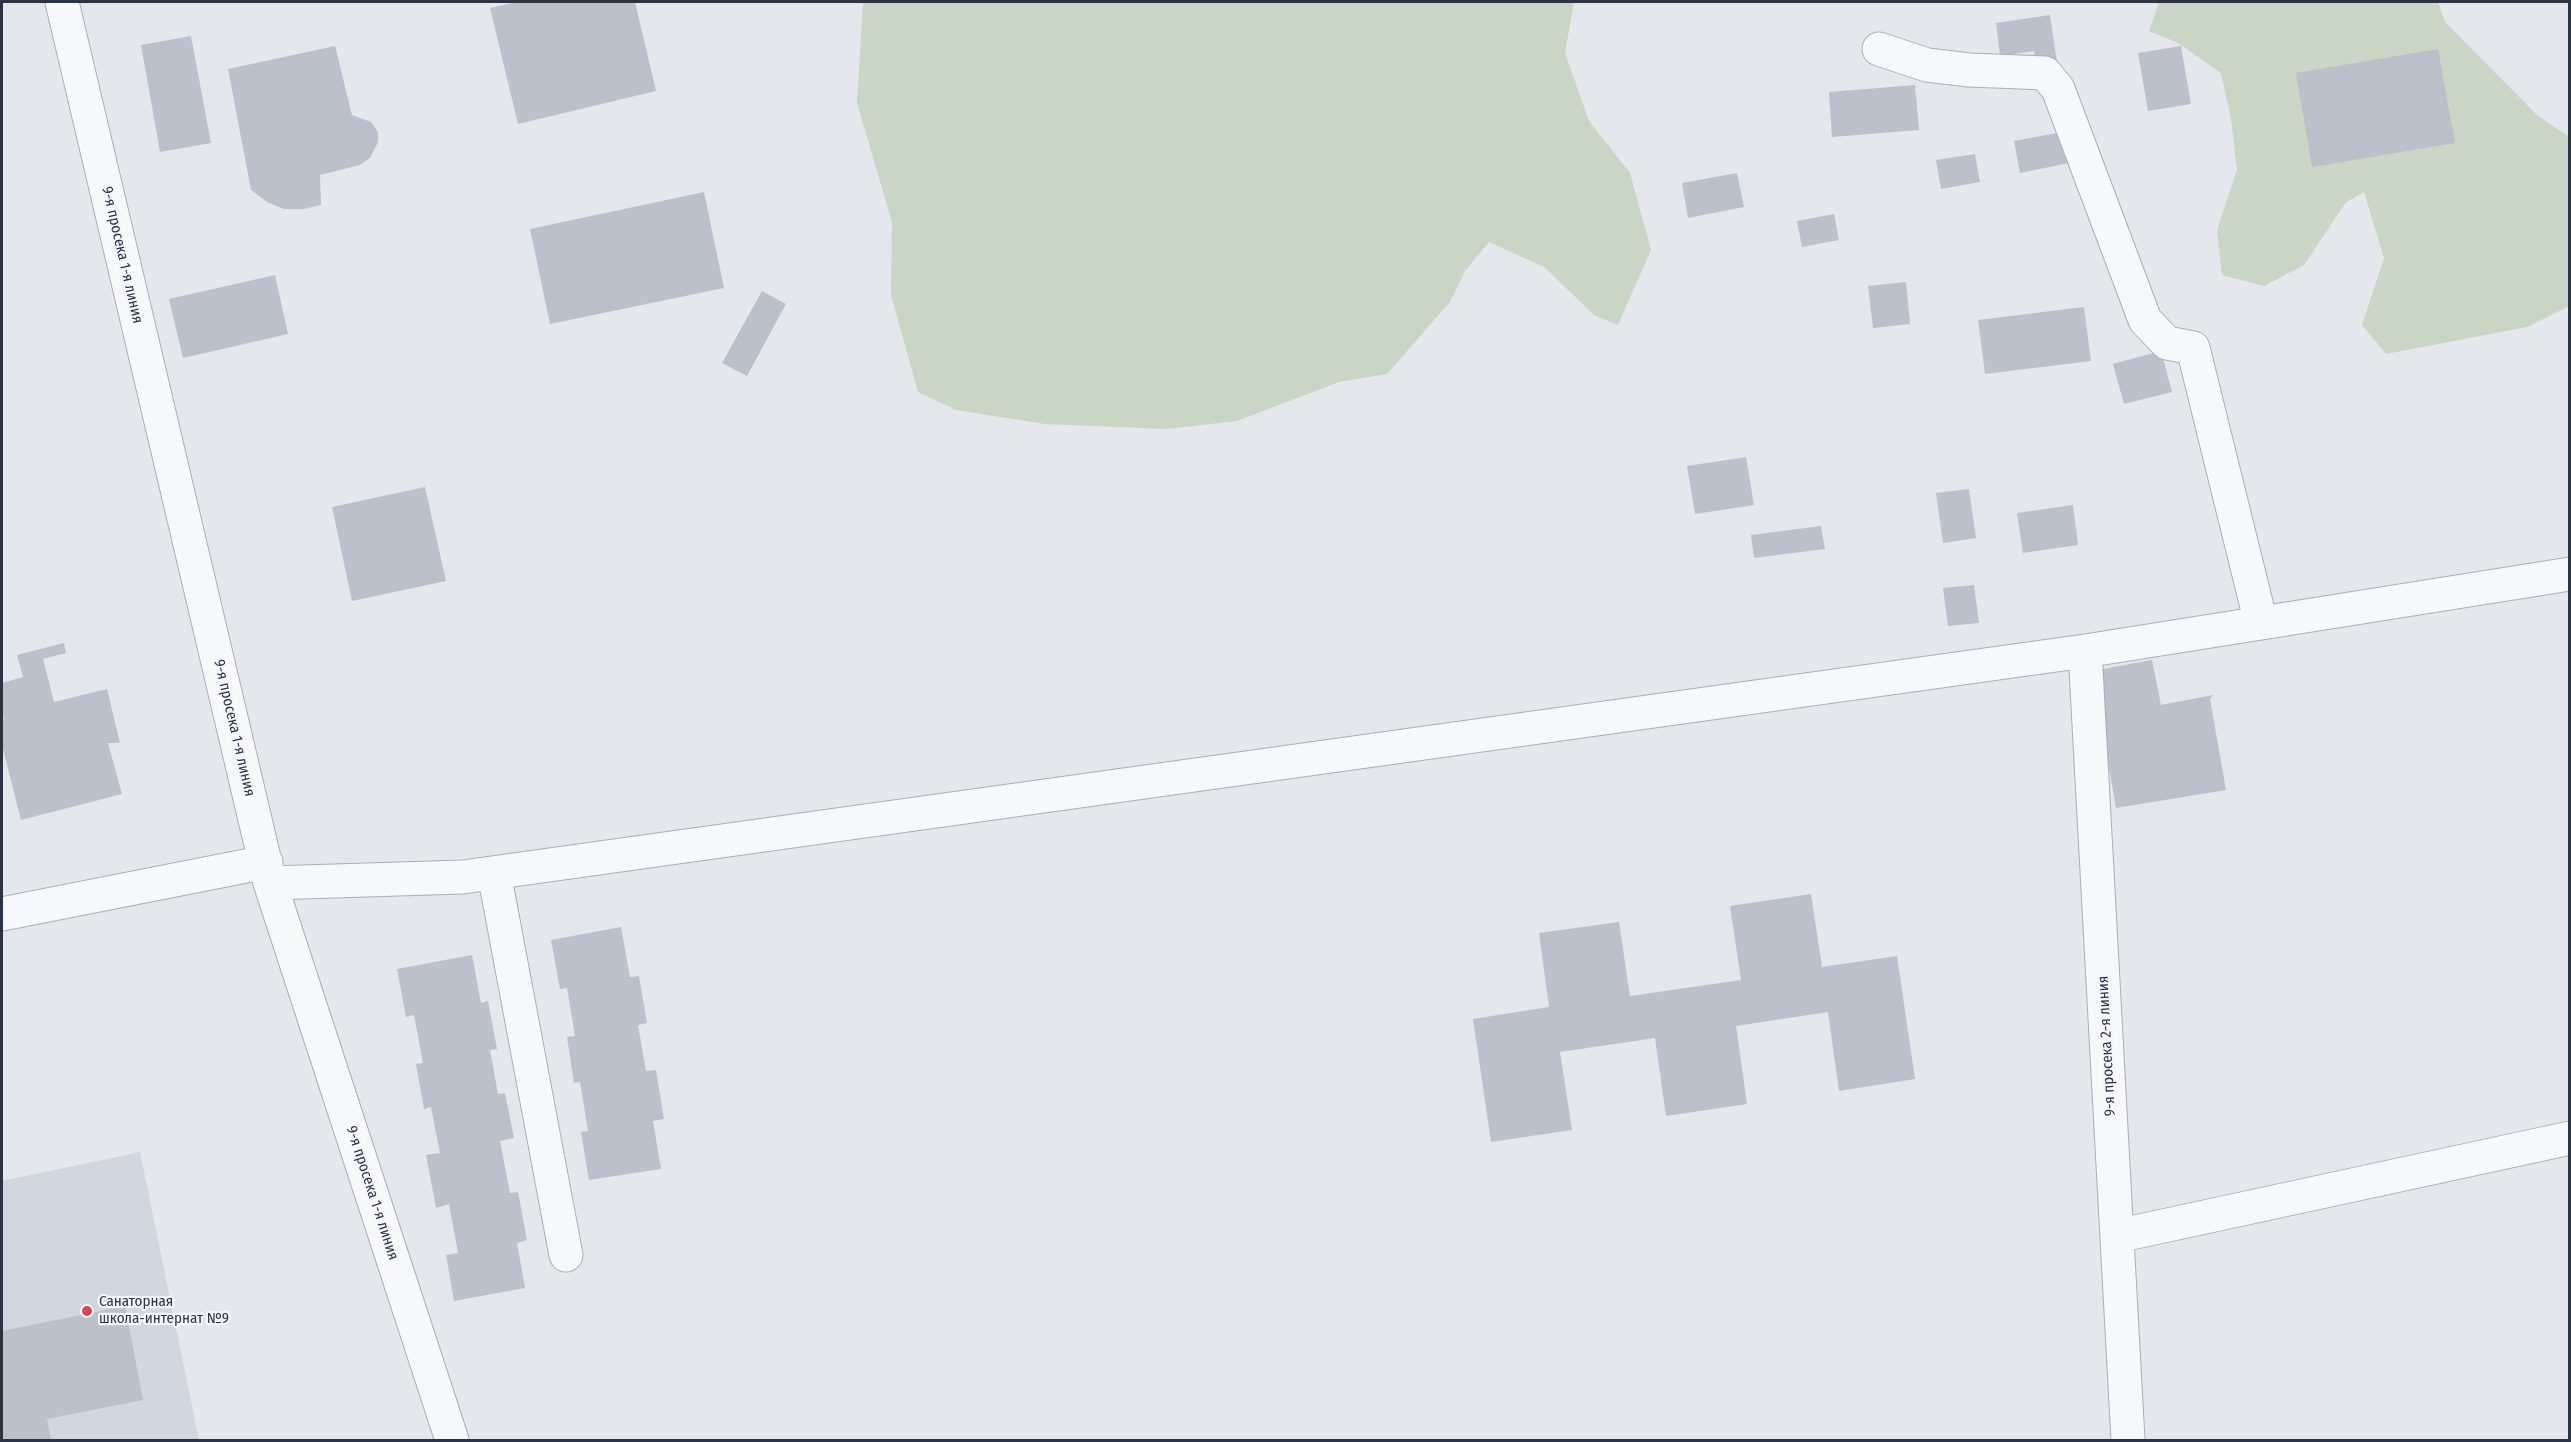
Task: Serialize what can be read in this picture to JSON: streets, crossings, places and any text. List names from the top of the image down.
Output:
{
  "streets": {
    "street": ["9-я просека 1-я линия", "9-я просека 2-я линия"]
  },
  "places": ["Санаторная школа-интернат №9"]
}
